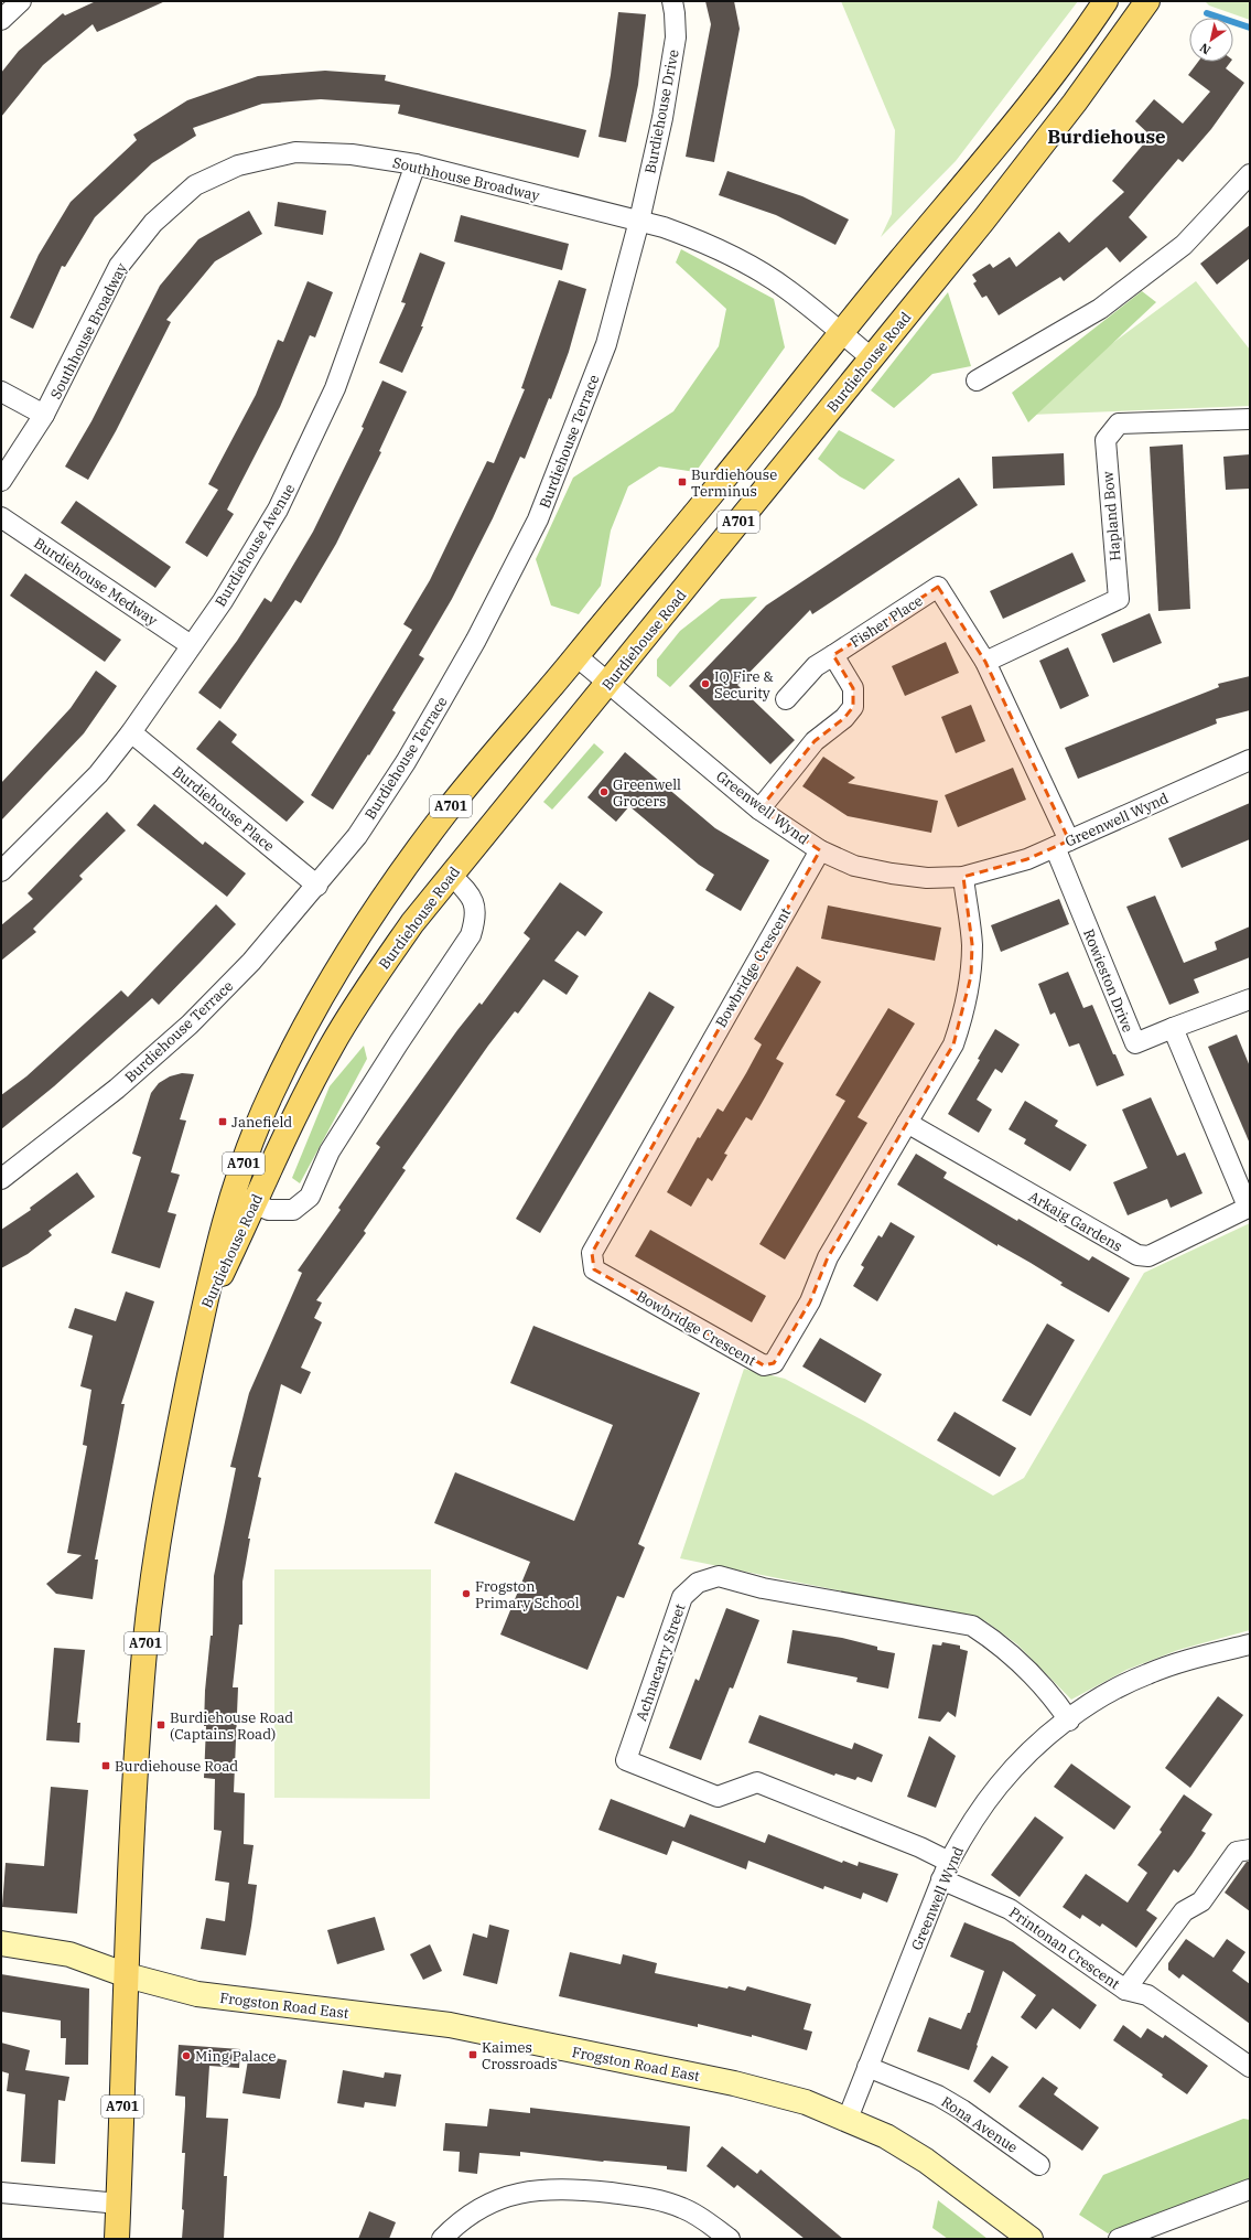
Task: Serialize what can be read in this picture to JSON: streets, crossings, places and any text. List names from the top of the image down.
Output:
{
  "streets": {
    "main road": ["Burdiehouse Road", "A701", "Frogston Road East"],
    "street": [
      "Burdiehouse Drive",
      "Southhouse Broadway",
      "Burdiehouse Terrace",
      "Hapland Bow",
      "Burdiehouse Avenue",
      "Burdiehouse Medway",
      "Fisher Place",
      "Greenwell Wynd",
      "Burdiehouse Place",
      "Bowbridge Crescent",
      "Rowieston Drive",
      "Arkaig Gardens",
      "Achnacarry Street",
      "Printonan Crescent",
      "Rona Avenue"
    ]
  },
  "crossings": [
    ["Burdiehouse Drive", "Southhouse Broadway"],
    ["Burdiehouse Drive", "Burdiehouse Terrace"],
    ["Southhouse Broadway", "Burdiehouse Road"],
    ["Southhouse Broadway", "Burdiehouse Terrace"],
    ["Southhouse Broadway", "Burdiehouse Avenue"],
    ["Burdiehouse Road", "A701"],
    ["Burdiehouse Road", "Greenwell Wynd"],
    ["Burdiehouse Road", "Frogston Road East"],
    ["Burdiehouse Terrace", "Burdiehouse Place"],
    ["Hapland Bow", "Fisher Place"],
    ["A701", "Frogston Road East"],
    ["Burdiehouse Avenue", "Burdiehouse Medway"],
    ["Burdiehouse Avenue", "Burdiehouse Place"],
    ["Greenwell Wynd", "Bowbridge Crescent"],
    ["Greenwell Wynd", "Rowieston Drive"],
    ["Greenwell Wynd", "Achnacarry Street"],
    ["Greenwell Wynd", "Printonan Crescent"],
    ["Greenwell Wynd", "Frogston Road East"],
    ["Greenwell Wynd", "Rona Avenue"],
    ["Bowbridge Crescent", "Arkaig Gardens"],
    ["Achnacarry Street", "Printonan Crescent"]
  ],
  "districts": ["Burdiehouse"],
  "places": {
    "transit": [
      "Burdiehouse Terminus",
      "Janefield",
      "Burdiehouse Road (Captains Road)",
      "Burdiehouse Road",
      "Kaimes Crossroads"
    ],
    "other": [
      "IQ Fire & Security",
      "Greenwell Grocers",
      "Frogston Primary School",
      "Ming Palace"
    ]
  },
  "north": "bottom left"
}
